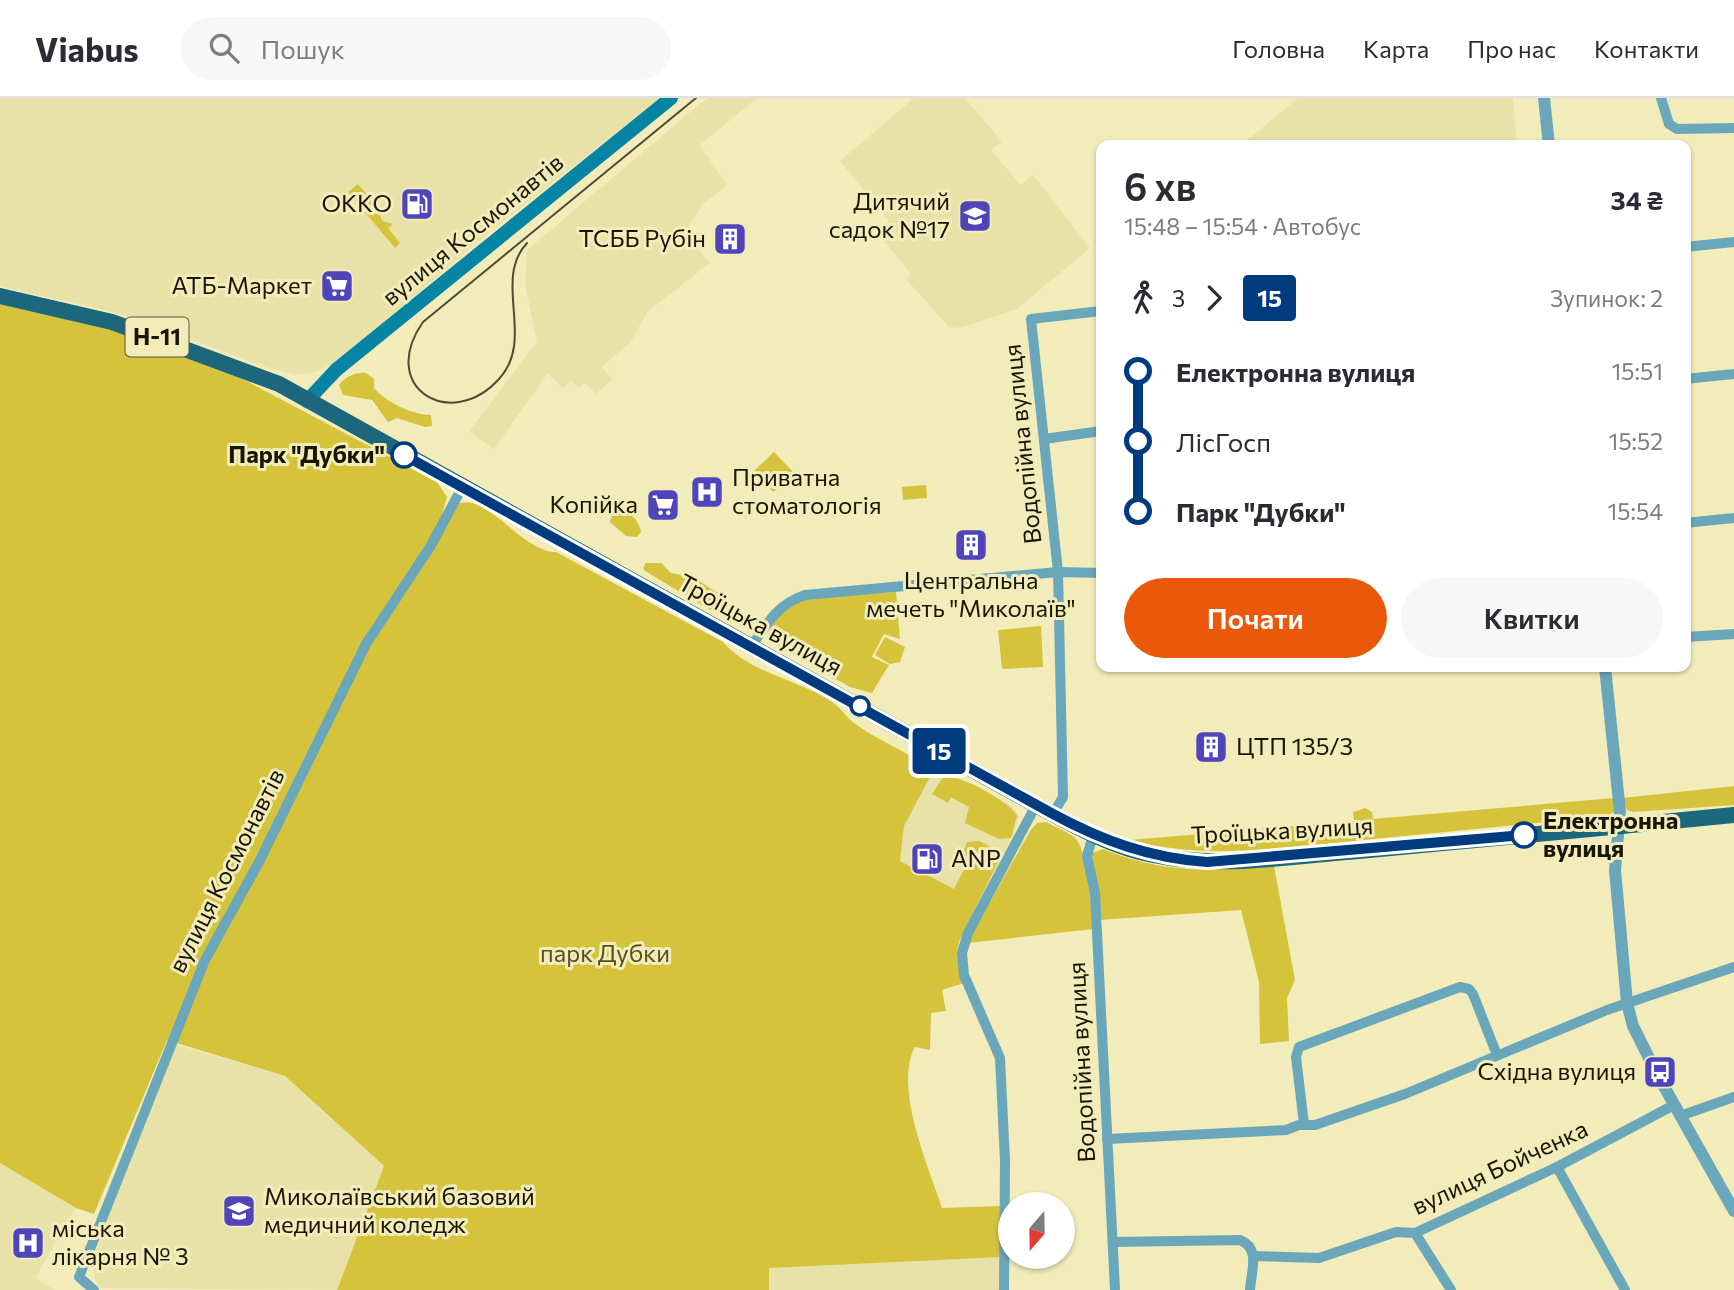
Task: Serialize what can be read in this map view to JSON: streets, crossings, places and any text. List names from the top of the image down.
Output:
{
  "streets": {
    "main road": ["вулиця Космонавтів", "Н-11", "Троїцька вулиця"],
    "street": ["Водопійна вулиця", "вулиця Бойченка"]
  },
  "crossings": [
    ["вулиця Космонавтів", "Троїцька вулиця"],
    ["Водопійна вулиця", "Троїцька вулиця"]
  ],
  "parks": ["парк Дубки"],
  "places": {
    "fuel station": ["ОККО", "ANP"],
    "school or university": ["Дитячий садок №17", "Миколаївський базовий медичний коледж"],
    "building": ["ТСББ Рубін", "Центральна мечеть \"Миколаїв\"", "ЦТП 135/3"],
    "supermarket": ["АТБ-Маркет", "Копійка"],
    "other": ["Парк \"Дубки\"", "Електронна вулиця"],
    "hospital": ["Приватна стоматологія", "міська лікарня № 3"],
    "bus stop": ["Східна вулиця"]
  },
  "lines": ["bus line 15"],
  "north": "bottom",
  "page": {
    "header": "Viabus",
    "search": "Пошук",
    "nav": [
      "Головна",
      "Карта",
      "Про нас",
      "Контакти"
    ],
    "on_map": "15",
    "heading": ["6 хв", "15:48 – 15:54 · Автобус", "34 ₴"],
    "legs": ["3", "15", "Зупинок: 2"],
    "list": [
      {
        "name": "Електронна вулиця",
        "value": "15:51"
      },
      {
        "name": "ЛісГосп",
        "value": "15:52"
      },
      {
        "name": "Парк \"Дубки\"",
        "value": "15:54"
      }
    ],
    "buttons": ["Почати", "Квитки"]
  }
}
